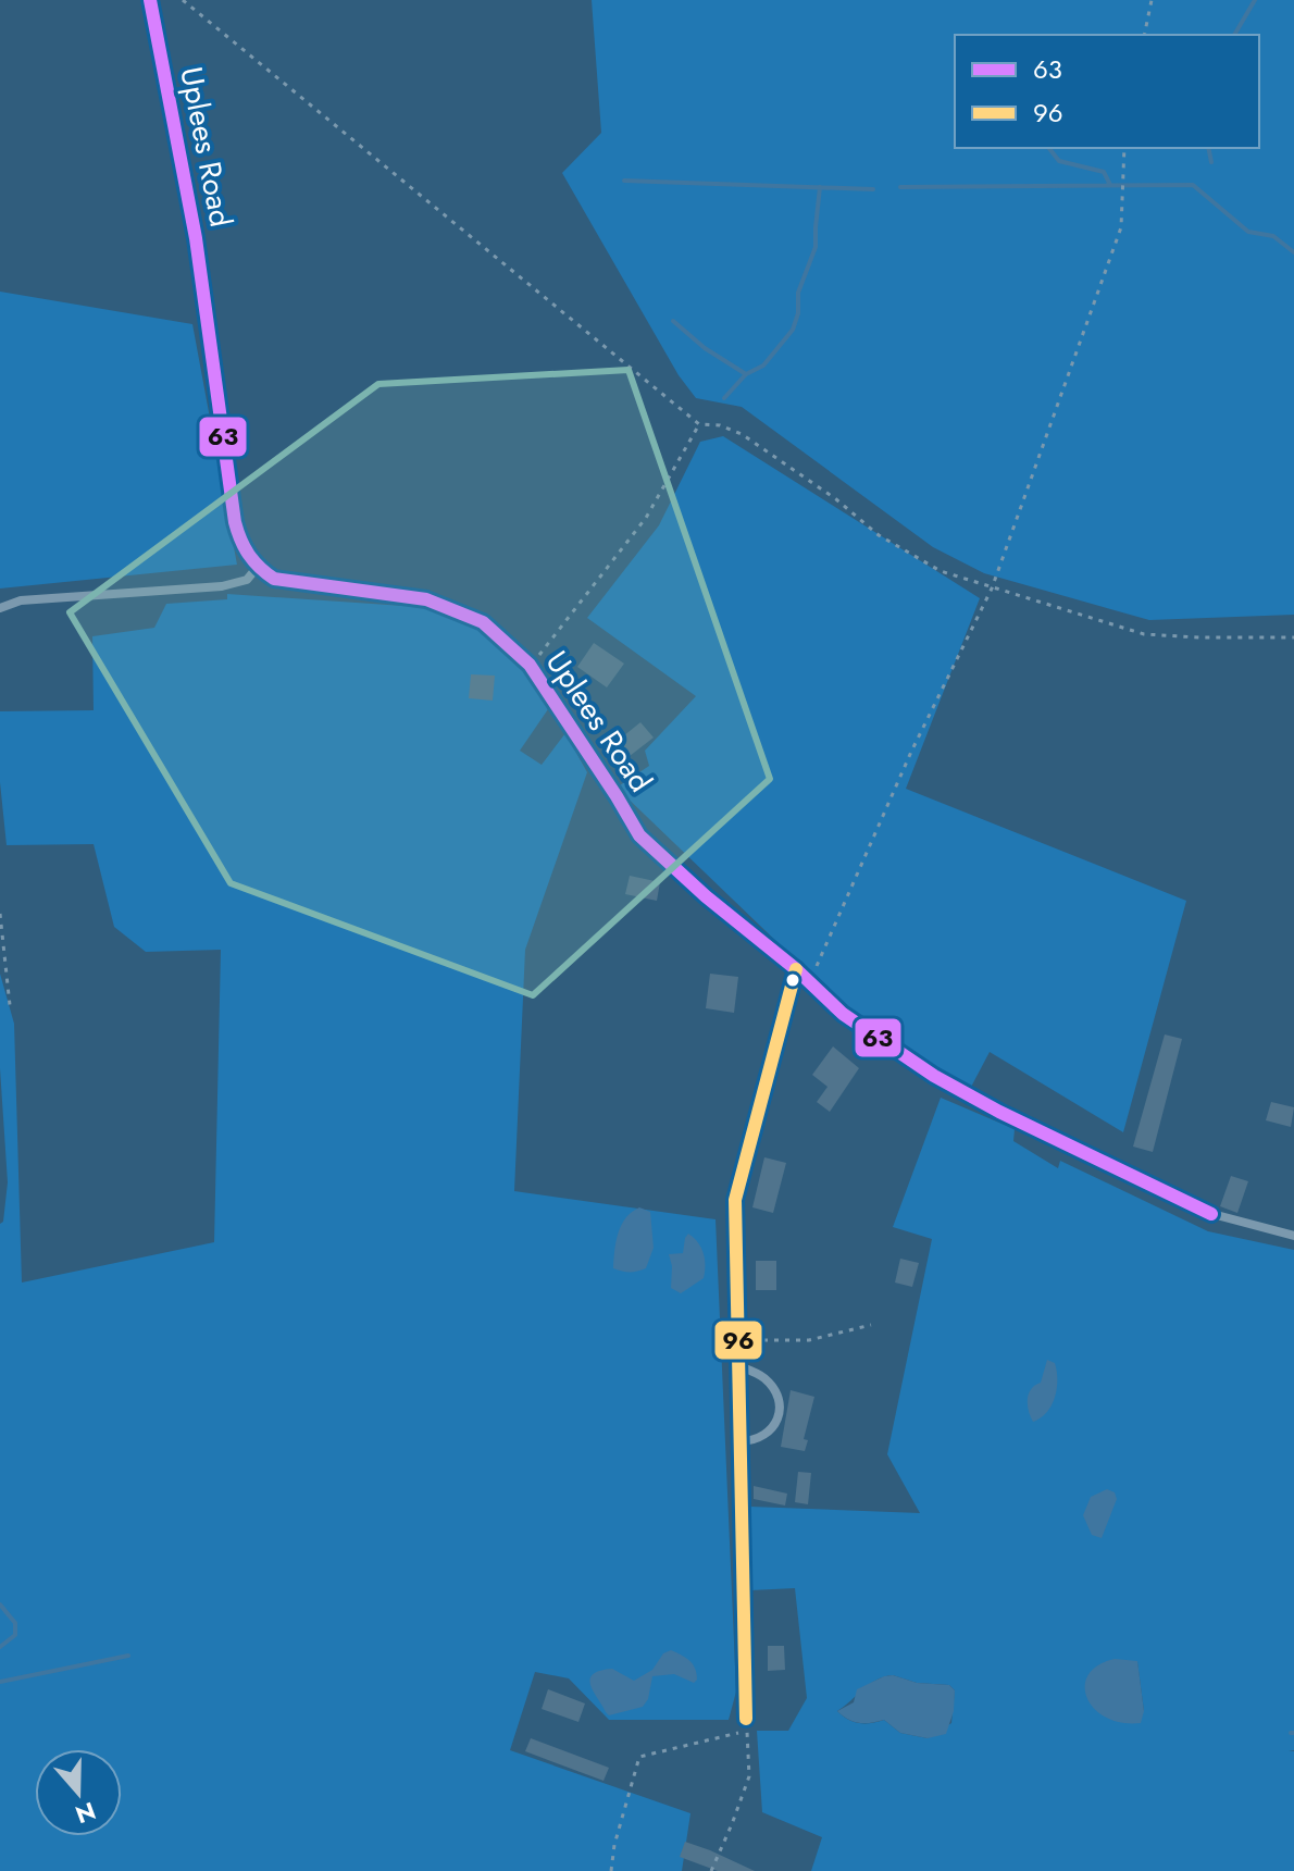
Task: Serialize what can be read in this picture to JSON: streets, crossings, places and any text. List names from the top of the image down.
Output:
{
  "streets": {
    "street": ["Uplees Road"]
  },
  "lines": ["transit line 63", "transit line 96"],
  "legend": ["63", "96"],
  "north": "bottom"
}
